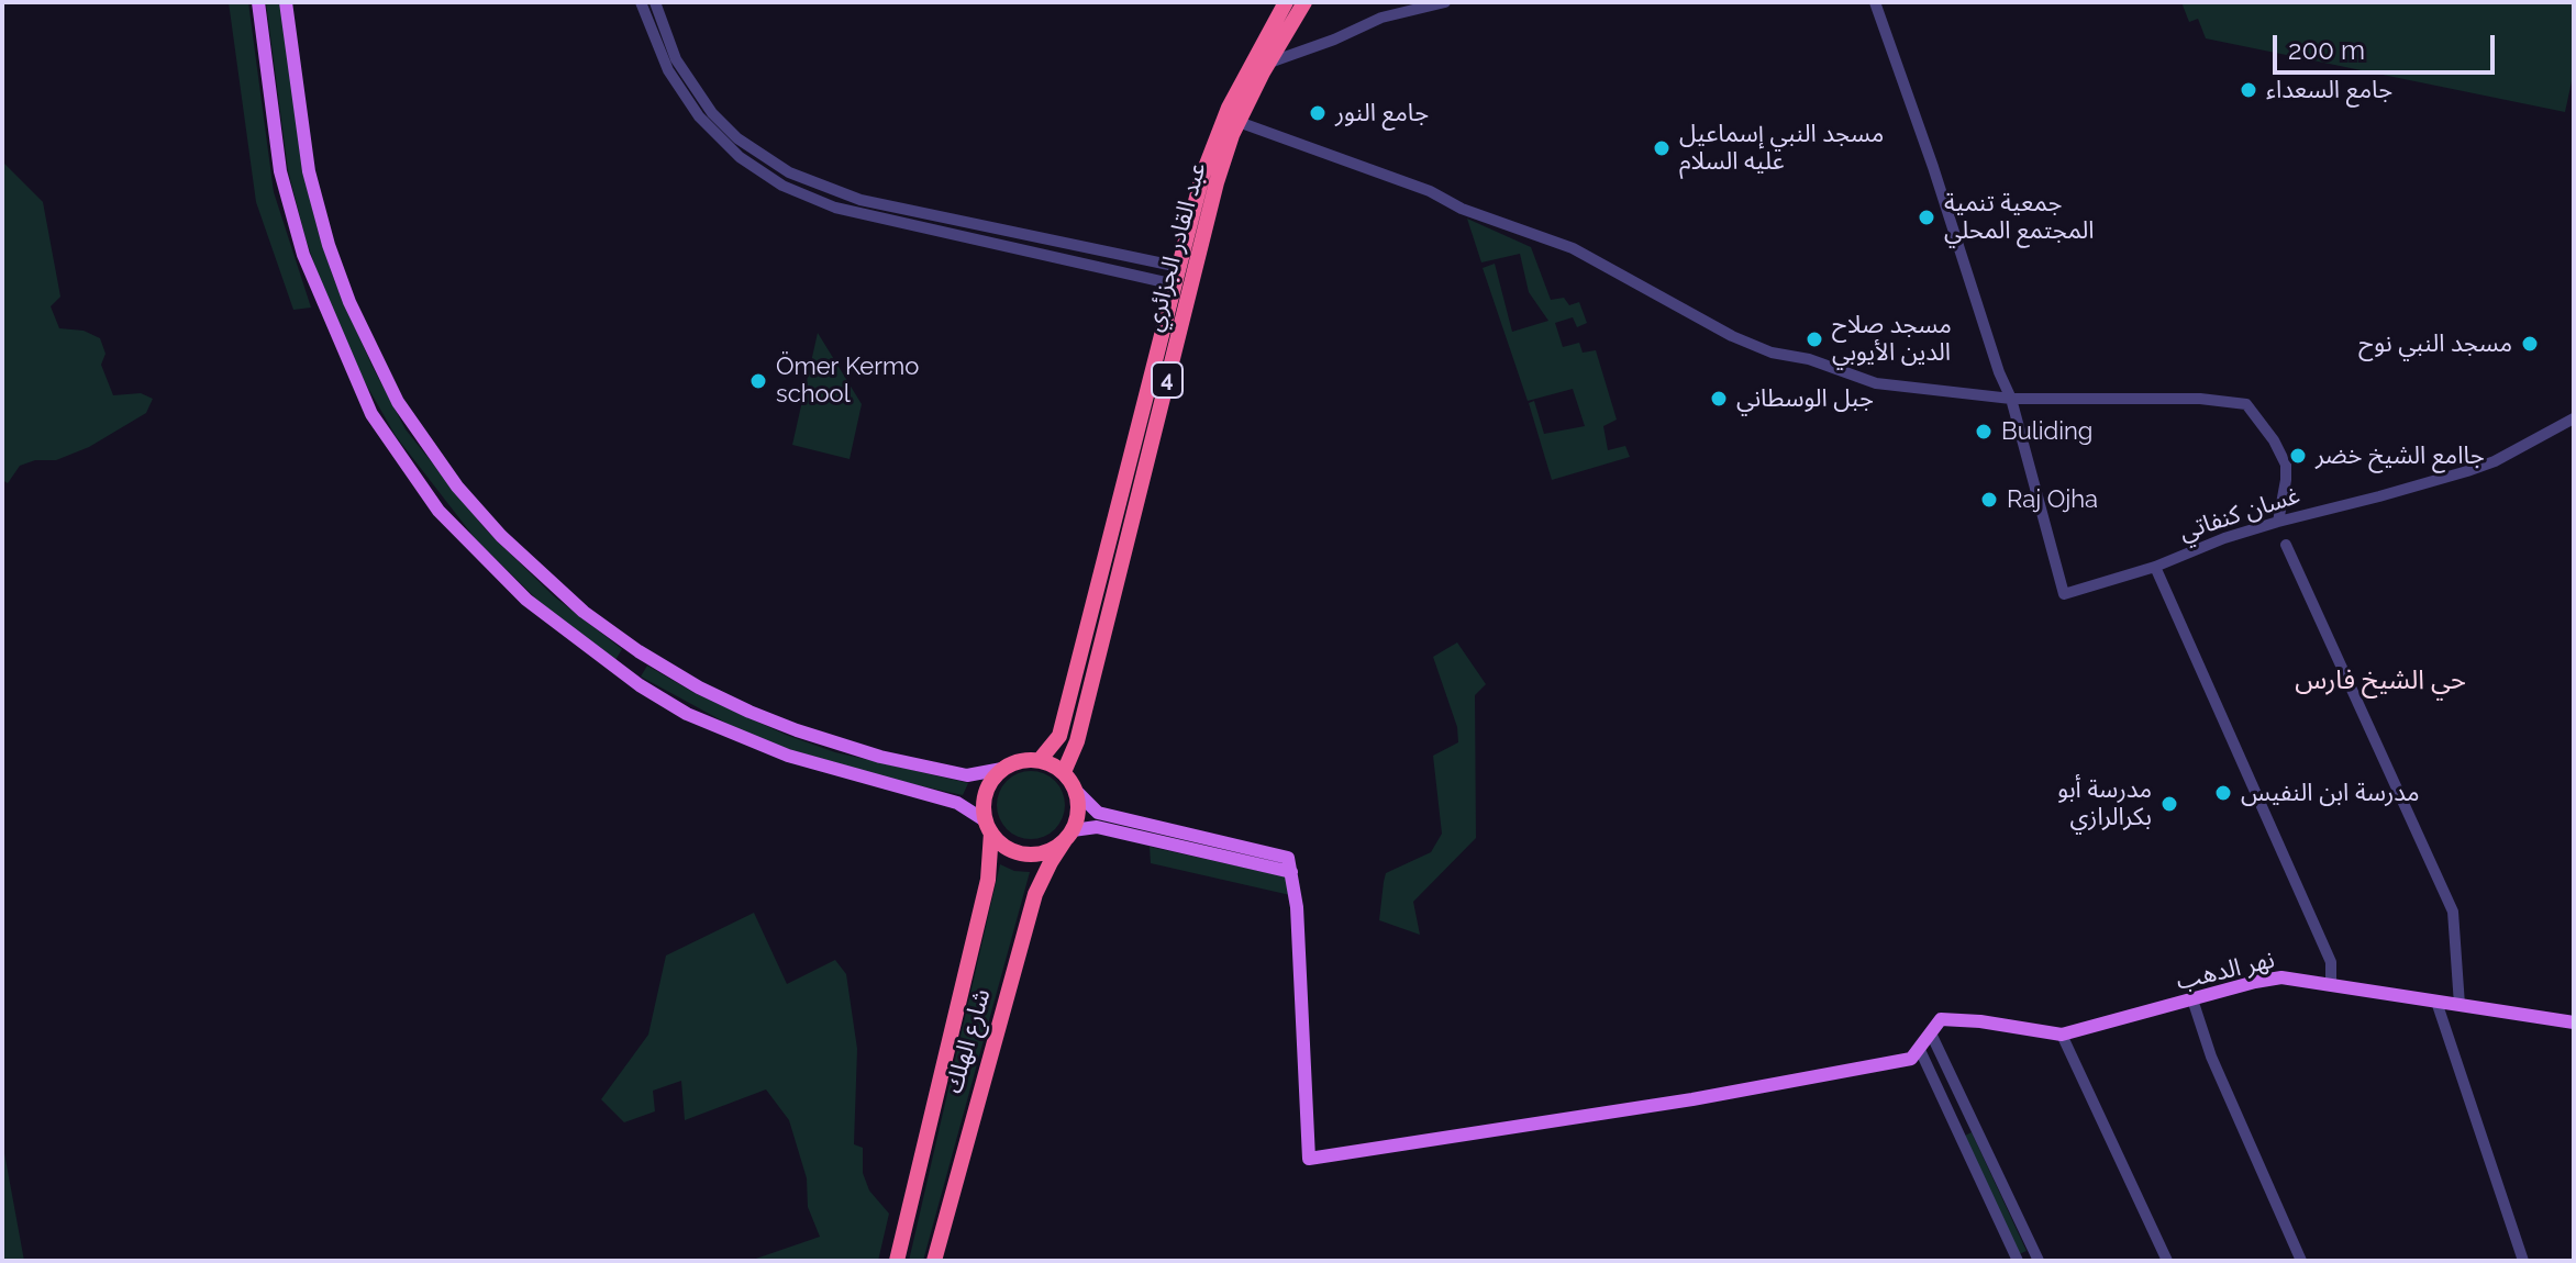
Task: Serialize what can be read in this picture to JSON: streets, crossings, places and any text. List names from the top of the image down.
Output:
{
  "streets": {
    "highway": ["عبد القادر الجزائري", "4", "شارع الهلك"],
    "main road": ["نهر الدهب"],
    "street": ["غسان كنفاتي"]
  },
  "crossings": [
    ["عبد القادر الجزائري", "شارع الهلك"]
  ],
  "districts": ["حي الشيخ فارس"],
  "places": [
    "جامع السعداء",
    "جامع النور",
    "مسجد النبي إسماعيل عليه السلام",
    "جمعية تنمية المجتمع المحلي",
    "مسجد صلاح الدين الأيوبي",
    "مسجد النبي نوح",
    "Ömer Kermo school",
    "جبل الوسطاني",
    "Buliding",
    "جاامع الشيخ خضر",
    "Raj Ojha",
    "مدرسة ابن النفيس",
    "مدرسة أبو بكرالرازي"
  ],
  "scale_bar": "200 m"
}
